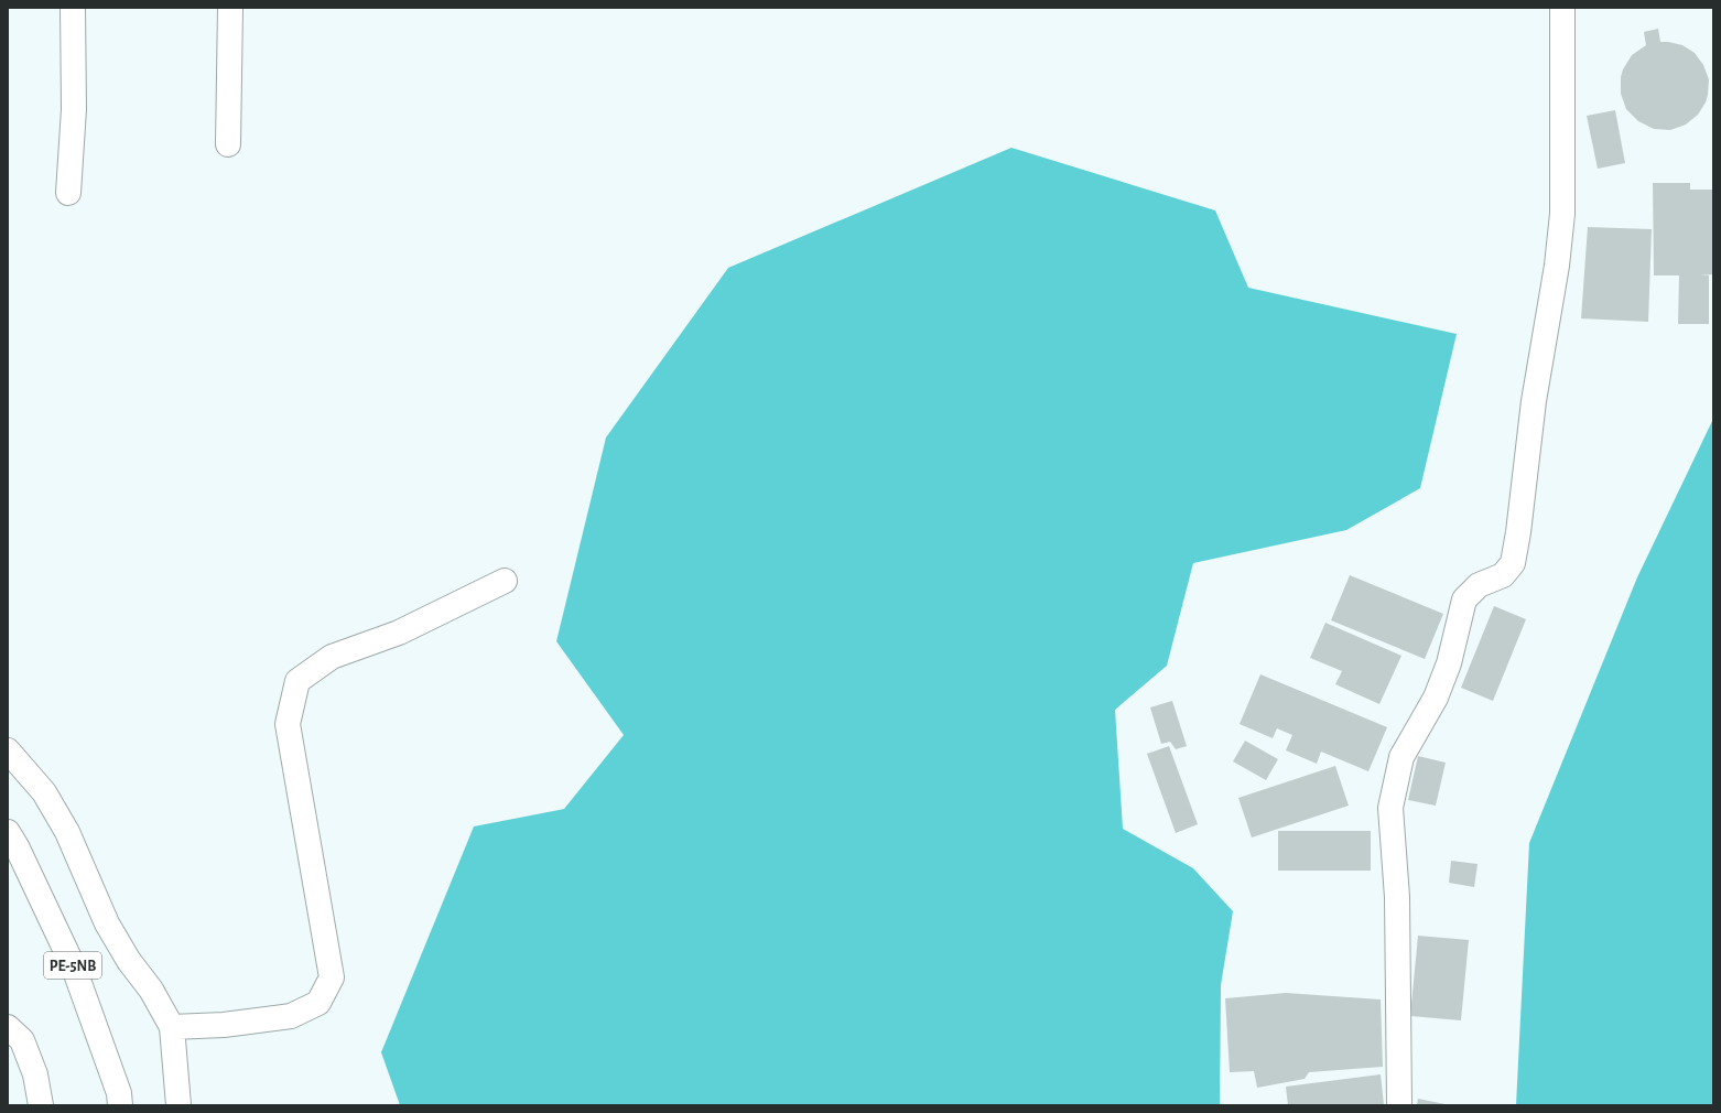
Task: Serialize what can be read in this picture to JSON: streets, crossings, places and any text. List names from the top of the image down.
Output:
{
  "streets": {
    "main road": ["PE-5NB"]
  }
}
